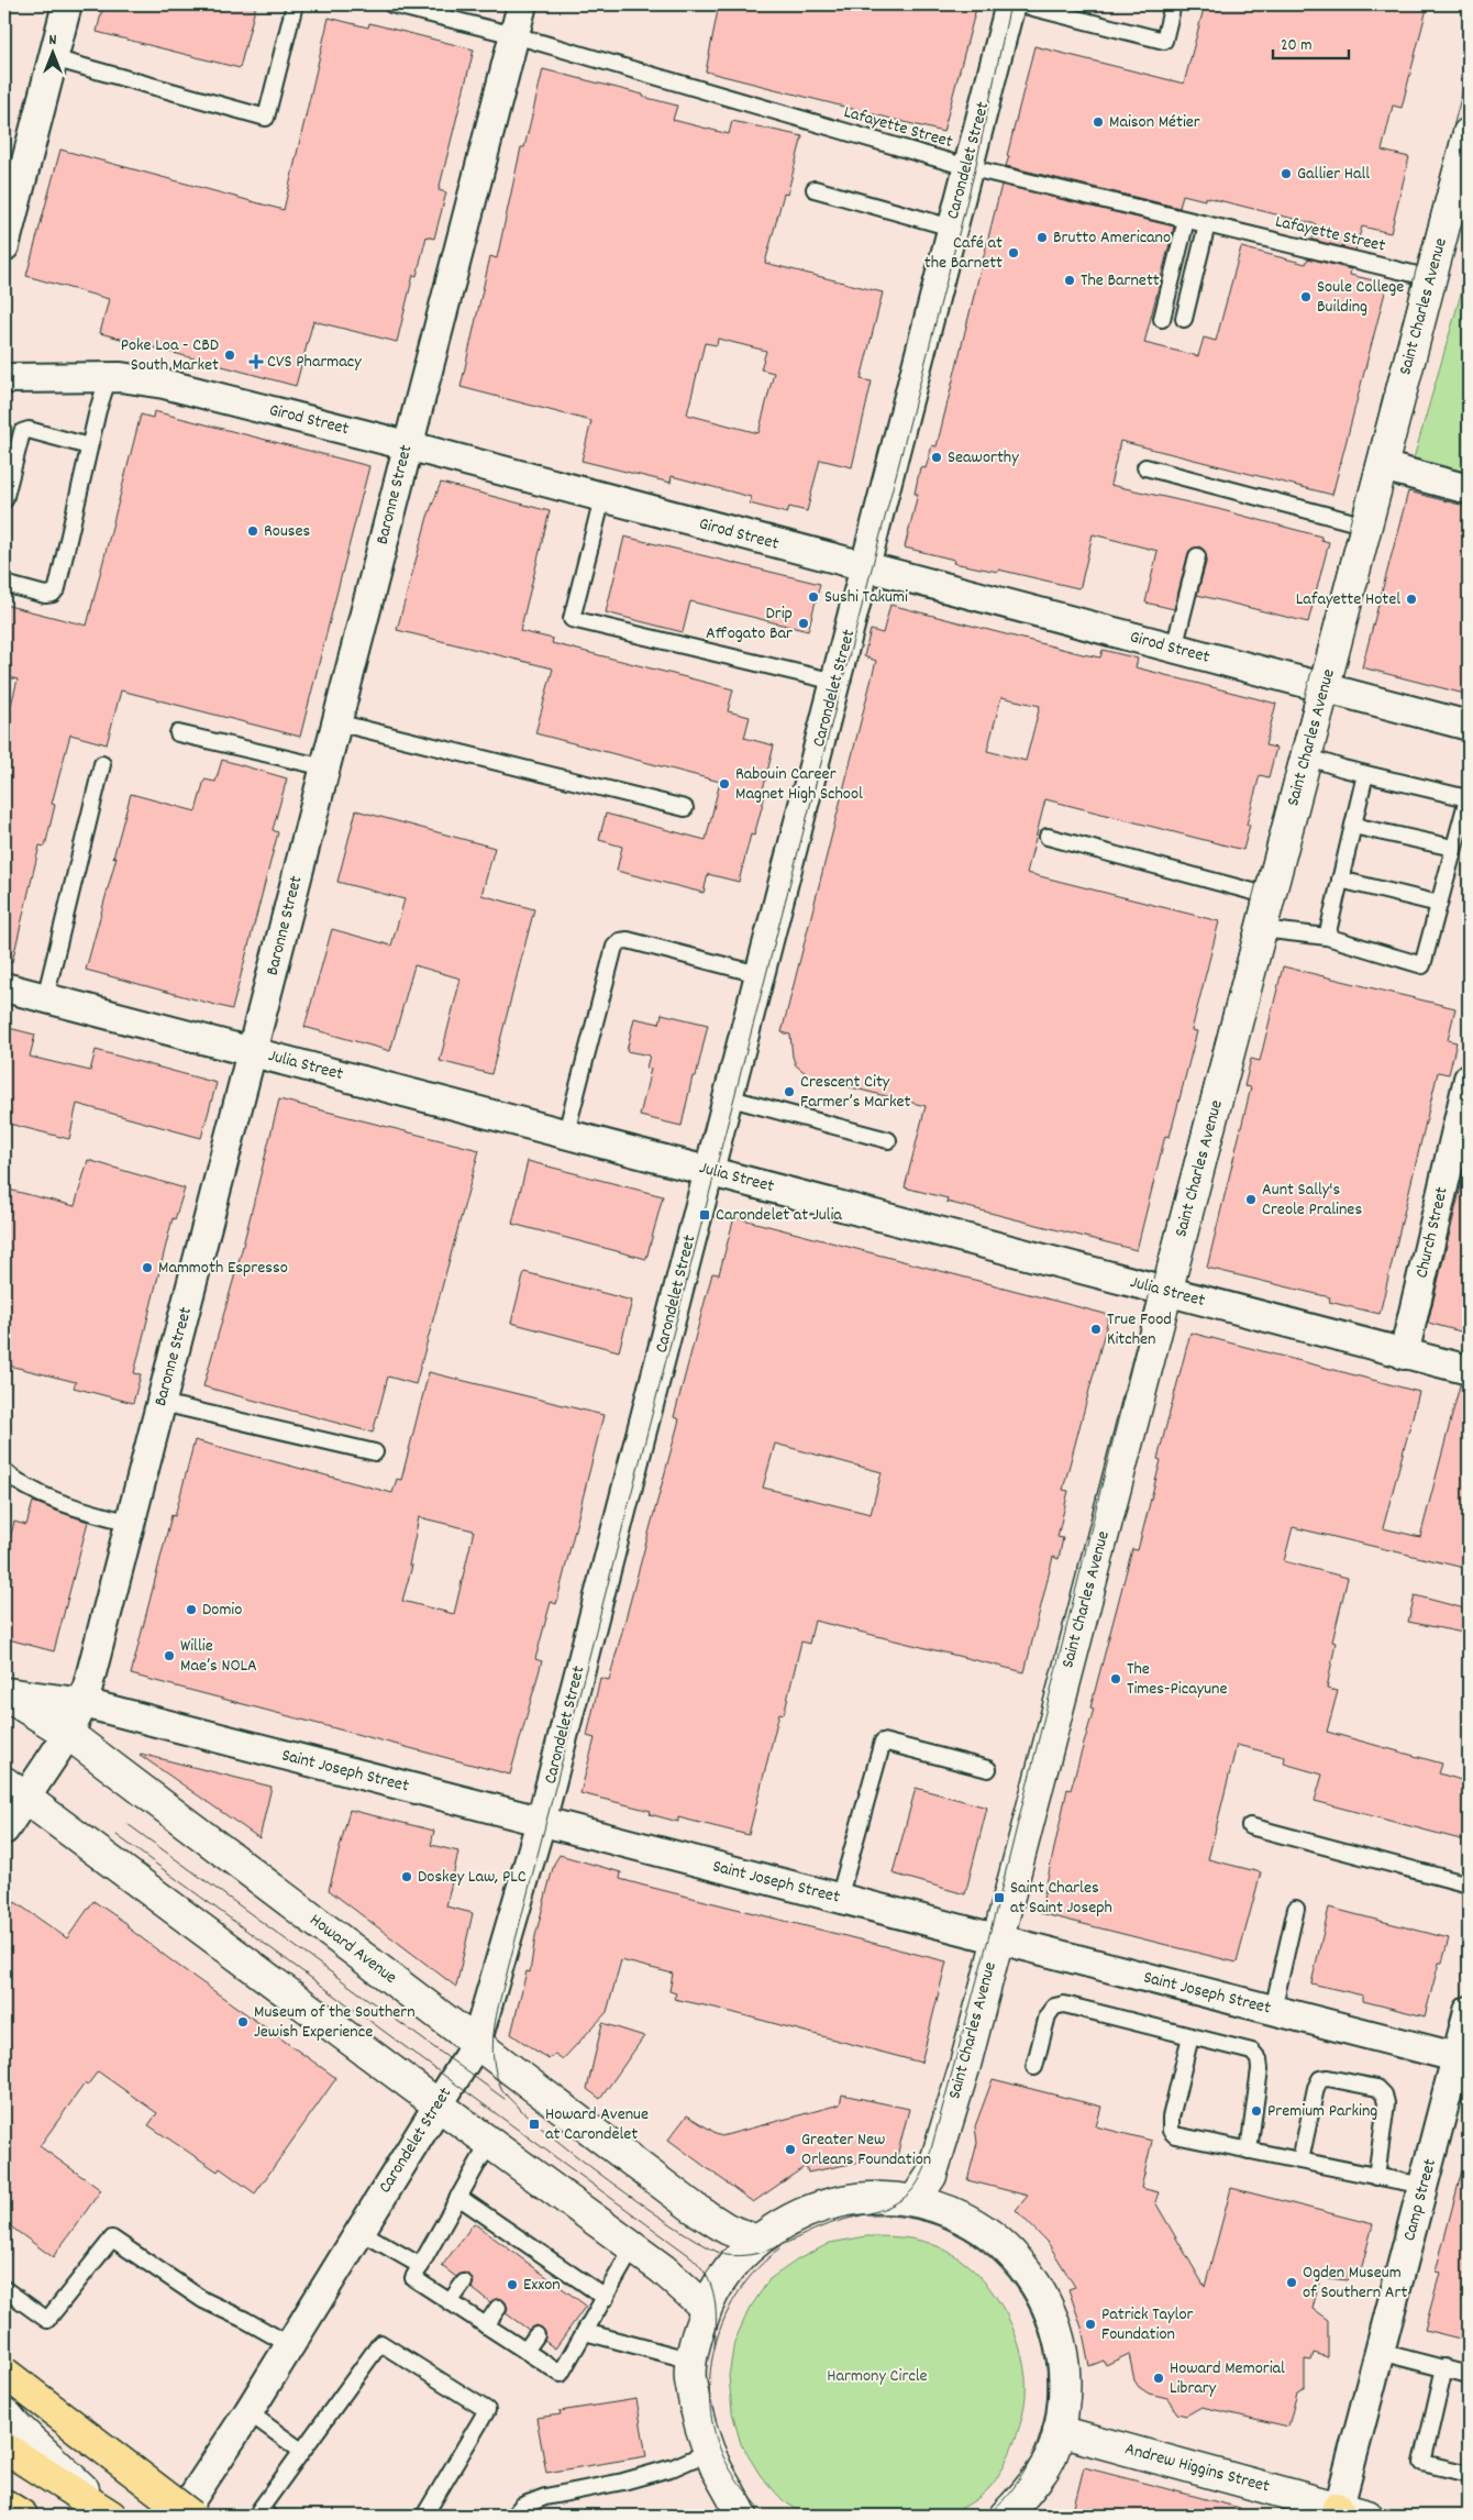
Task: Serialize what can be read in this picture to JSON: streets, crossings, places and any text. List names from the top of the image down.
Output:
{
  "streets": {
    "main road": ["Saint Charles Avenue", "Howard Avenue", "Andrew Higgins Street"],
    "street": [
      "Carondelet Street",
      "Girod Street",
      "Baronne Street",
      "Julia Street",
      "Church Street",
      "Saint Joseph Street",
      "Camp Street"
    ],
    "lane": ["Lafayette Street"]
  },
  "crossings": [
    ["Lafayette Street", "Carondelet Street"],
    ["Lafayette Street", "Saint Charles Avenue"],
    ["Lafayette Street", "Baronne Street"],
    ["Carondelet Street", "Girod Street"],
    ["Carondelet Street", "Julia Street"],
    ["Carondelet Street", "Saint Joseph Street"],
    ["Carondelet Street", "Howard Avenue"],
    ["Saint Charles Avenue", "Girod Street"],
    ["Saint Charles Avenue", "Julia Street"],
    ["Saint Charles Avenue", "Saint Joseph Street"],
    ["Girod Street", "Baronne Street"],
    ["Baronne Street", "Julia Street"],
    ["Baronne Street", "Saint Joseph Street"],
    ["Baronne Street", "Howard Avenue"],
    ["Julia Street", "Church Street"],
    ["Saint Joseph Street", "Howard Avenue"],
    ["Saint Joseph Street", "Camp Street"],
    ["Camp Street", "Andrew Higgins Street"]
  ],
  "parks": ["Harmony Circle"],
  "places": {
    "other": [
      "Maison Métier",
      "Gallier Hall",
      "Brutto Americano",
      "Café at the Barnett",
      "The Barnett",
      "Soule College Building",
      "Poke Loa - CBD South Market",
      "Seaworthy",
      "Rouses",
      "Sushi Takumi",
      "Lafayette Hotel",
      "Drip Affogato Bar",
      "Rabouin Career Magnet High School",
      "Crescent City Farmer’s Market",
      "Aunt Sally's Creole Pralines",
      "Mammoth Espresso",
      "True Food Kitchen",
      "Domio",
      "Willie Mae’s NOLA",
      "The Times-Picayune",
      "Doskey Law, PLC",
      "Museum of the Southern Jewish Experience",
      "Premium Parking",
      "Greater New Orleans Foundation",
      "Ogden Museum of Southern Art",
      "Exxon",
      "Patrick Taylor Foundation",
      "Howard Memorial Library"
    ],
    "health": ["CVS Pharmacy"],
    "transit": ["Carondelet at Julia", "Saint Charles at Saint Joseph", "Howard Avenue at Carondelet"]
  },
  "scale_bar": "20 m",
  "north": "top"
}
